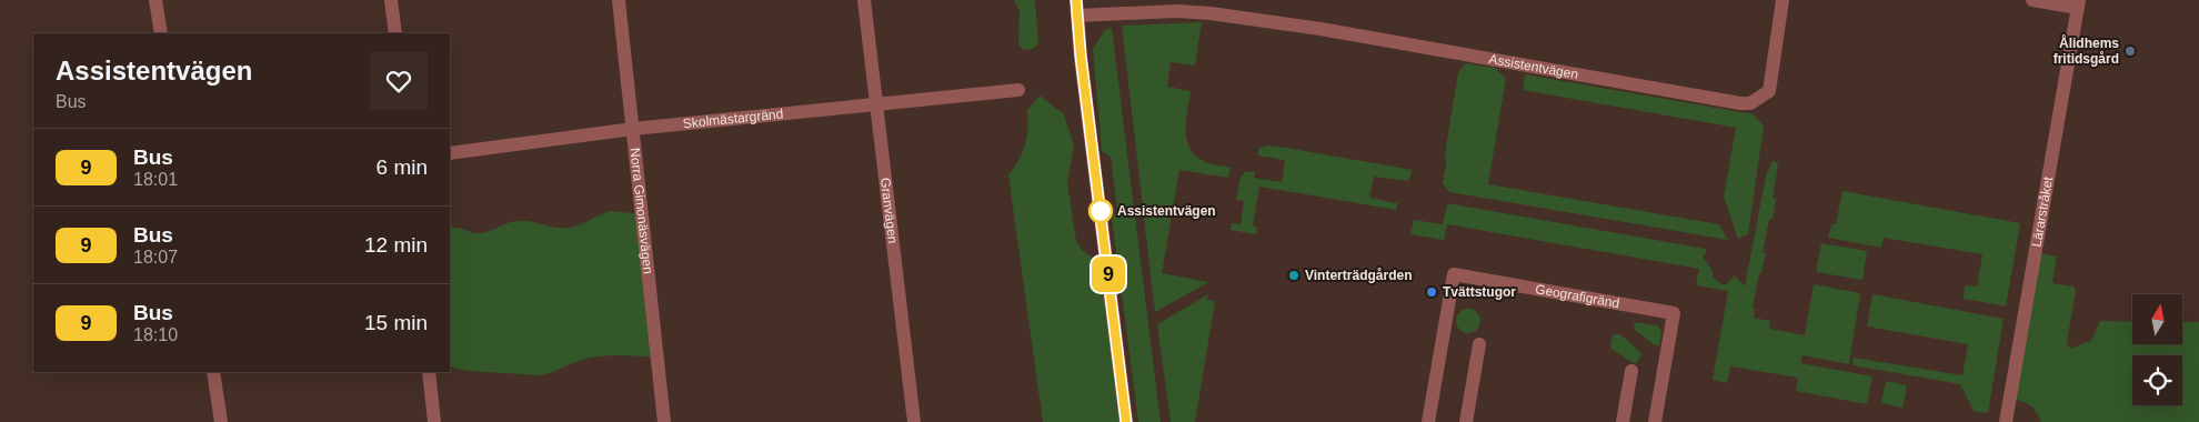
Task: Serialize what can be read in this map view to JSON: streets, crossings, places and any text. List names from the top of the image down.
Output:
{
  "streets": {
    "street": [
      "Assistentvägen",
      "Skolmästargränd",
      "Norra Gimonäsvägen",
      "Granvägen",
      "Lärarstråket",
      "Geografigränd"
    ]
  },
  "crossings": [
    ["Skolmästargränd", "Norra Gimonäsvägen"],
    ["Skolmästargränd", "Granvägen"]
  ],
  "places": [
    "Ålidhems fritidsgård",
    "Assistentvägen",
    "Vinterträdgården",
    "Tvättstugor"
  ],
  "lines": ["bus line 9"],
  "north": "top",
  "page": {
    "on_map": "9",
    "heading": ["Assistentvägen", "Bus"],
    "list": [
      {
        "mark": "9",
        "name": "Bus",
        "note": "18:01",
        "value": "6 min"
      },
      {
        "mark": "9",
        "name": "Bus",
        "note": "18:07",
        "value": "12 min"
      },
      {
        "mark": "9",
        "name": "Bus",
        "note": "18:10",
        "value": "15 min"
      }
    ]
  }
}
